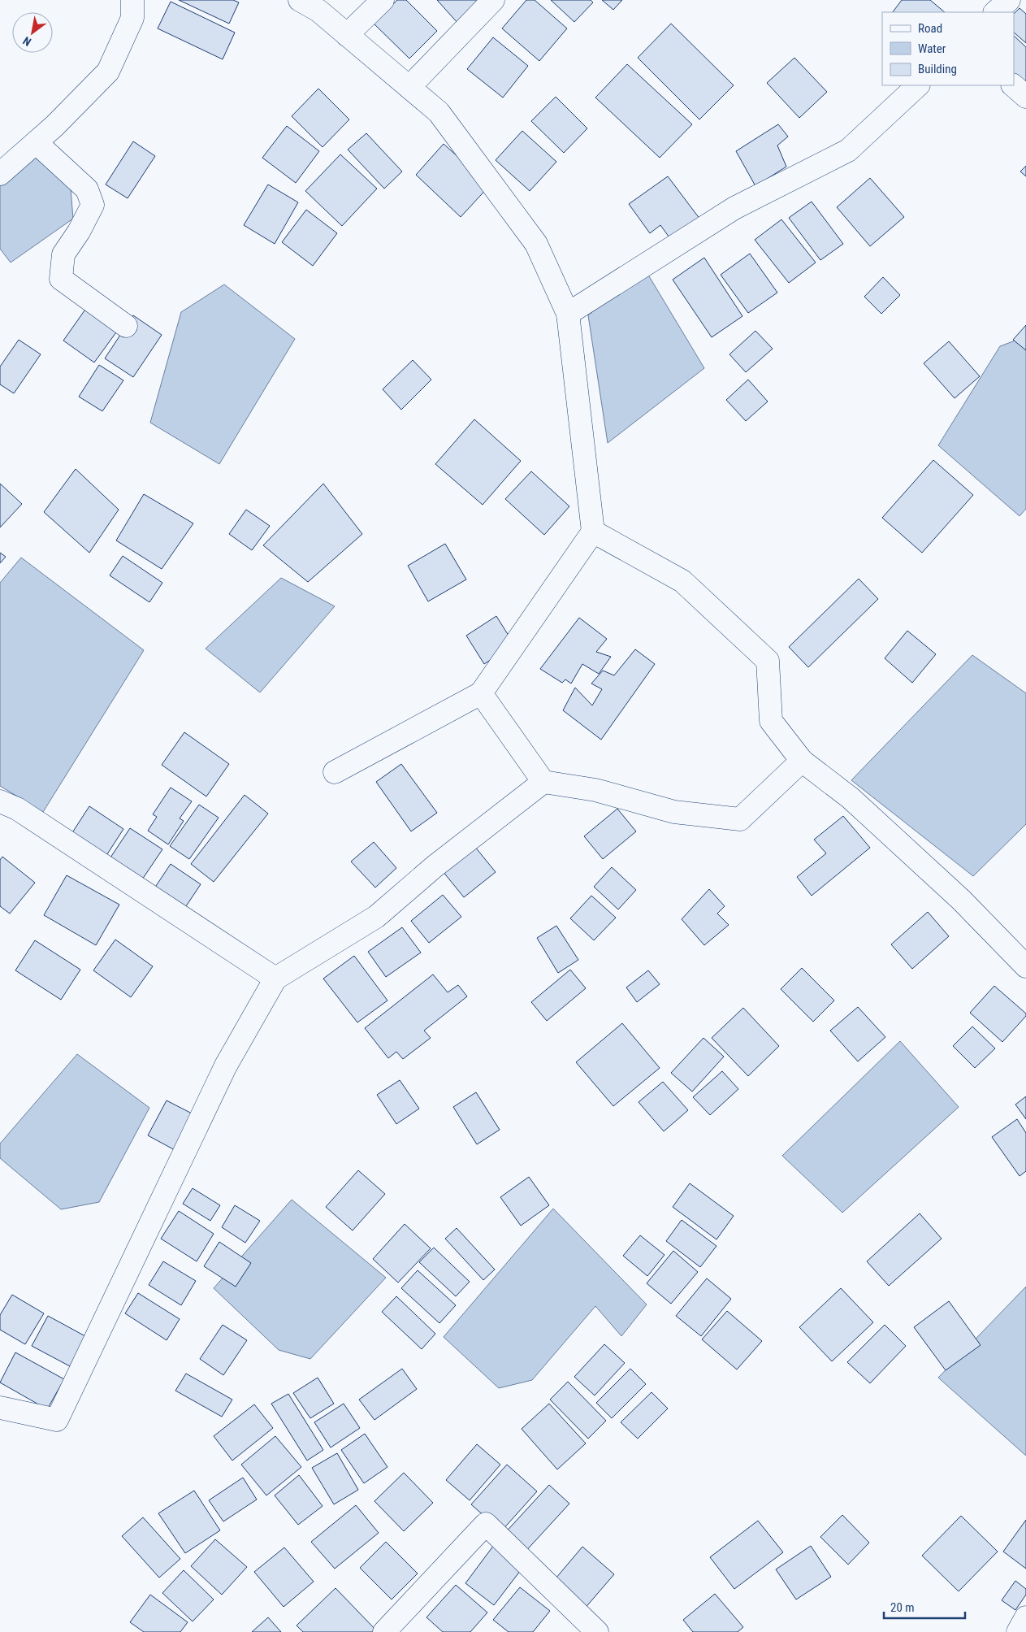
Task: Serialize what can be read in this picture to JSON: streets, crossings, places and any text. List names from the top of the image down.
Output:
{
  "legend": ["Road", "Water", "Building"],
  "scale_bar": "20 m",
  "north": "bottom left"
}
